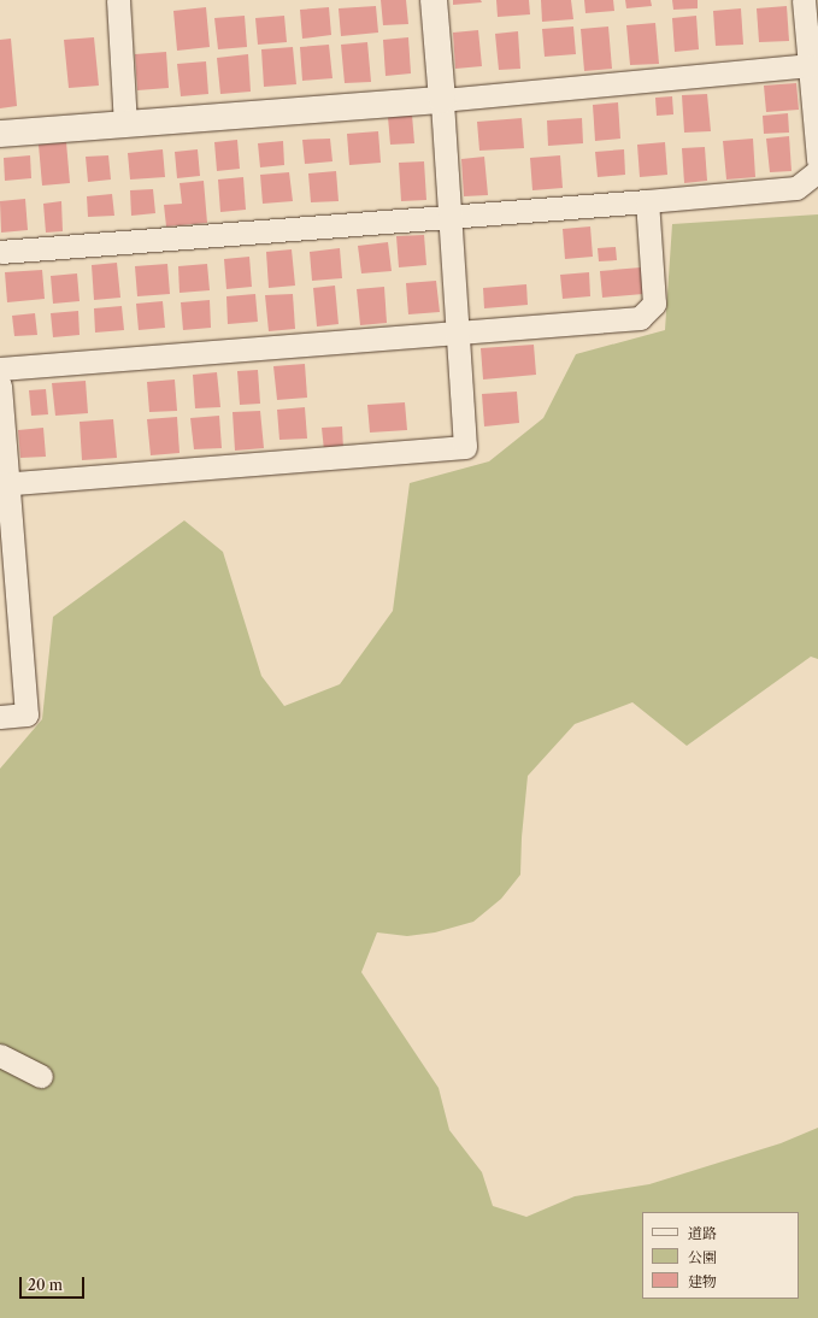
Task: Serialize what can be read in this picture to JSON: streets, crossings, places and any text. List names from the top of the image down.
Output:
{
  "legend": ["道路", "公園", "建物"],
  "scale_bar": "20 m"
}
